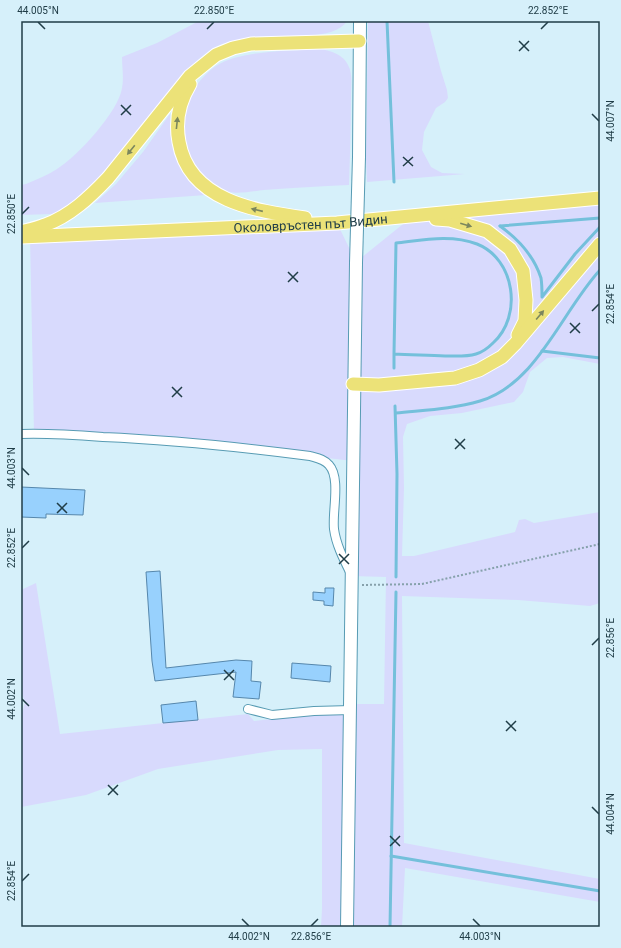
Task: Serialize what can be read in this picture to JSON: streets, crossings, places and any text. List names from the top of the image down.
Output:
{
  "streets": {
    "main road": ["Околовръстен път Видин"]
  },
  "coordinates": [
    "44.005°N",
    "22.850°E",
    "22.852°E",
    "44.007°N",
    "22.854°E",
    "44.003°N",
    "22.856°E",
    "44.002°N",
    "44.004°N"
  ]
}
